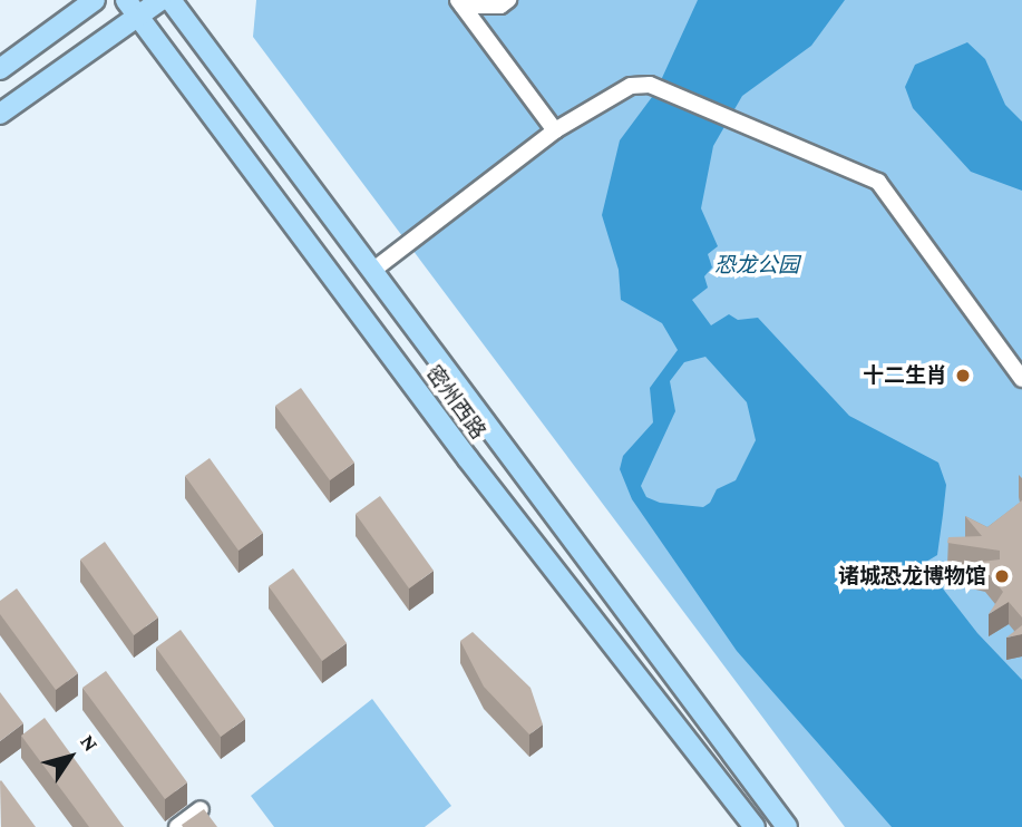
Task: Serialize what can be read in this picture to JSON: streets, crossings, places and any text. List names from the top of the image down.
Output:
{
  "streets": {
    "main road": ["密州西路"]
  },
  "parks": ["恐龙公园"],
  "places": ["十二生肖", "诸城恐龙博物馆"],
  "north": "top right"
}
